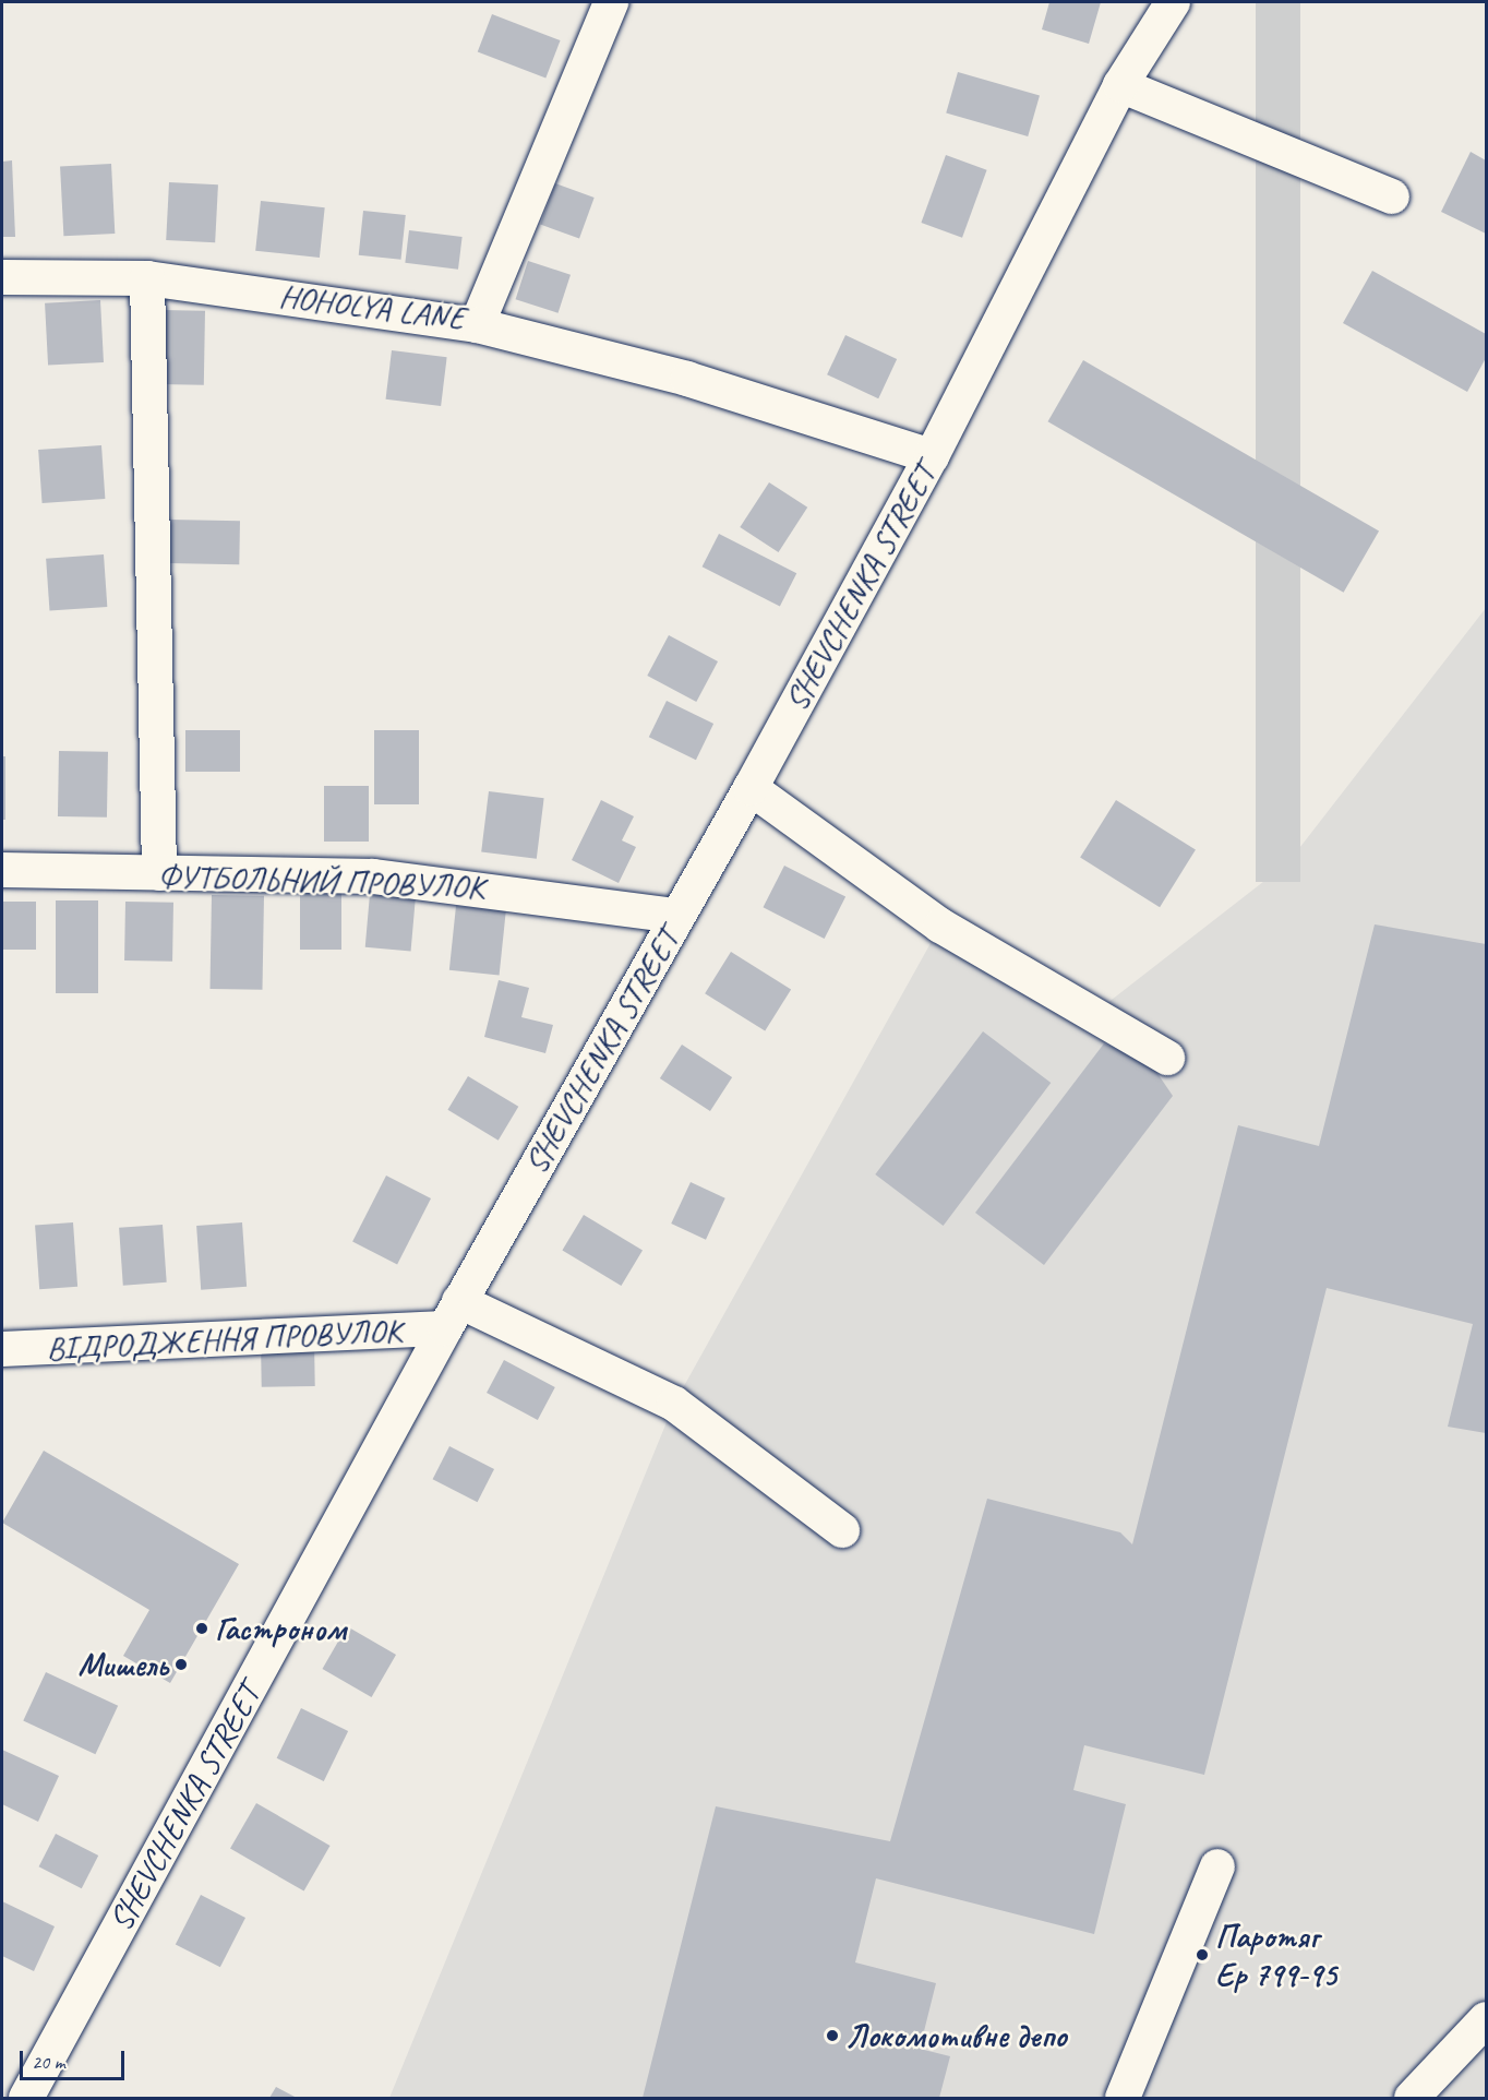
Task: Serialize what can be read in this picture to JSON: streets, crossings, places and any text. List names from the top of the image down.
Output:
{
  "streets": {
    "street": [
      "HOHOLYA LANE",
      "SHEVCHENKA STREET",
      "ФУТБОЛЬНИЙ ПРОВУЛОК",
      "ВІДРОДЖЕННЯ ПРОВУЛОК"
    ]
  },
  "crossings": [
    ["SHEVCHENKA STREET", "ФУТБОЛЬНИЙ ПРОВУЛОК"],
    ["SHEVCHENKA STREET", "ВІДРОДЖЕННЯ ПРОВУЛОК"]
  ],
  "places": [
    "Гастроном",
    "Мишель",
    "Паротяг Ер 799-95",
    "Локомотивне депо"
  ],
  "scale_bar": "20 m"
}
